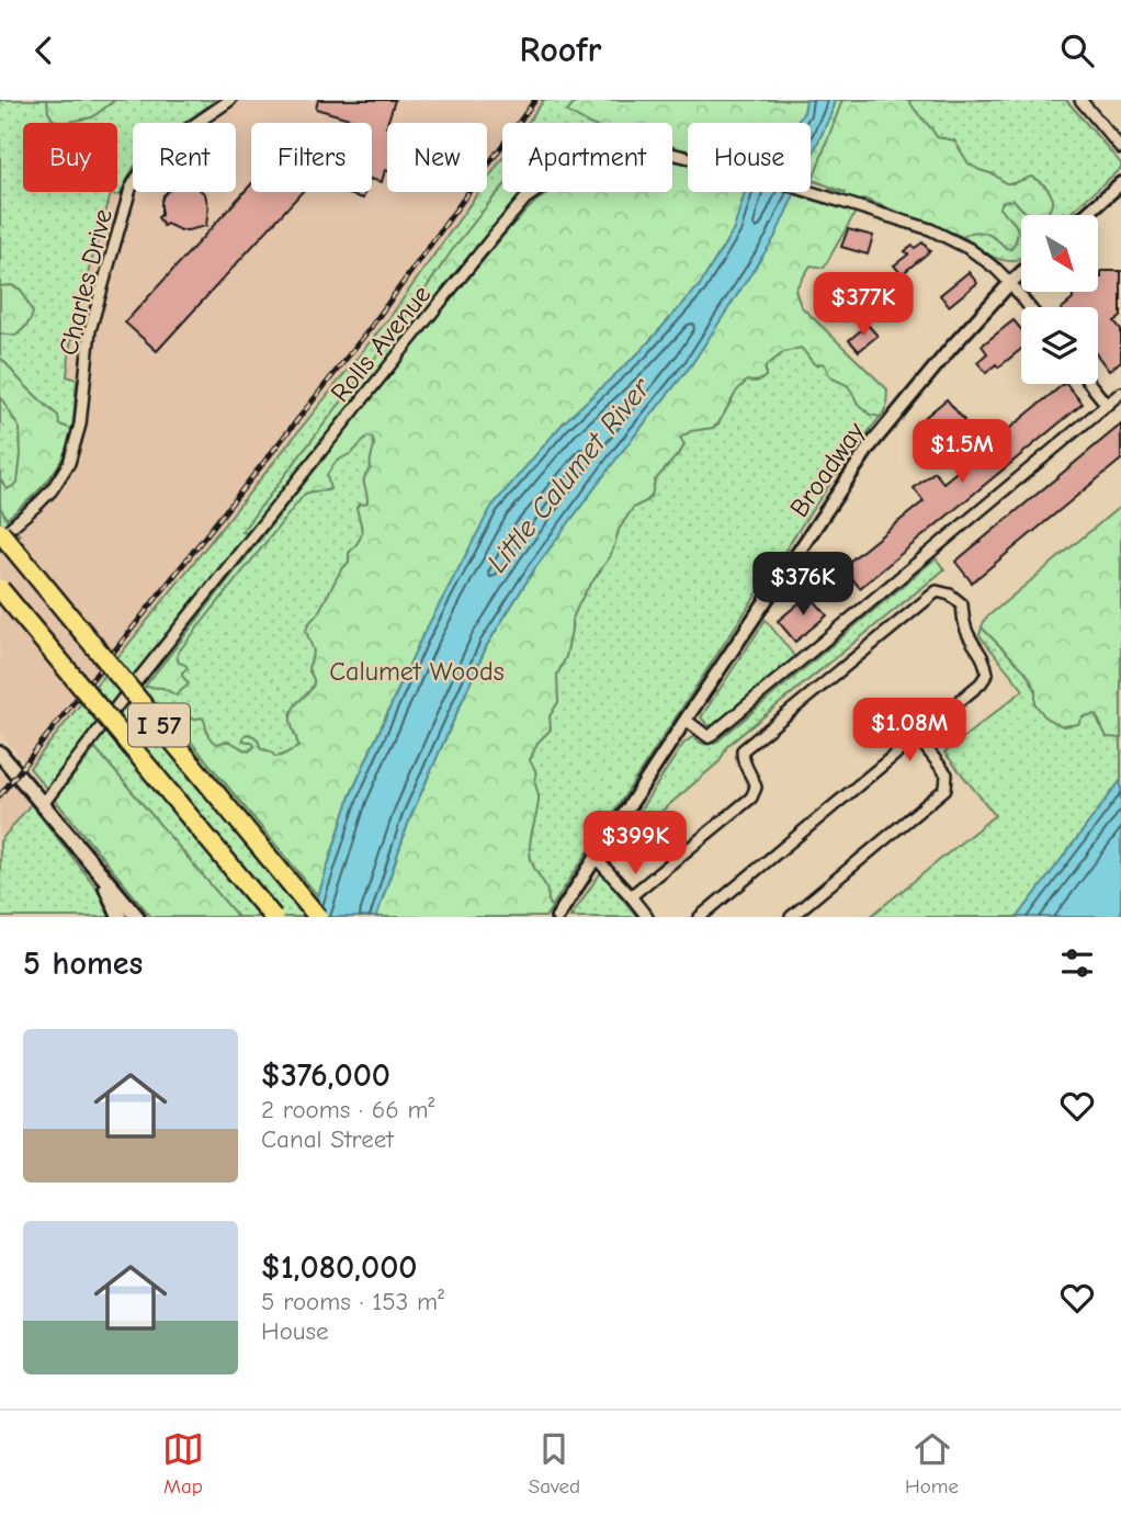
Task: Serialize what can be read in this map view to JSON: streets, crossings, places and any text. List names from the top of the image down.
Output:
{
  "streets": {
    "highway": ["I 57"],
    "street": ["Charles Drive", "Rolls Avenue", "Broadway"]
  },
  "crossings": [
    ["Charles Drive", "I 57"],
    ["Rolls Avenue", "Broadway"]
  ],
  "water": ["Little Calumet River"],
  "parks": ["Calumet Woods"],
  "north": "bottom right",
  "page": {
    "header": "Roofr",
    "chip": [
      "Buy",
      "Rent",
      "Filters",
      "New",
      "Apartment",
      "House"
    ],
    "price": [
      "$377K",
      "$1.5M",
      "$376K",
      "$1.08M",
      "$399K"
    ],
    "heading": "5 homes",
    "list": [
      {
        "name": "$376,000",
        "note": "2 rooms · 66 m² · Canal Street"
      },
      {
        "name": "$1,080,000",
        "note": "5 rooms · 153 m² · House"
      }
    ],
    "tabs": ["Map", "Saved", "Home"]
  }
}
